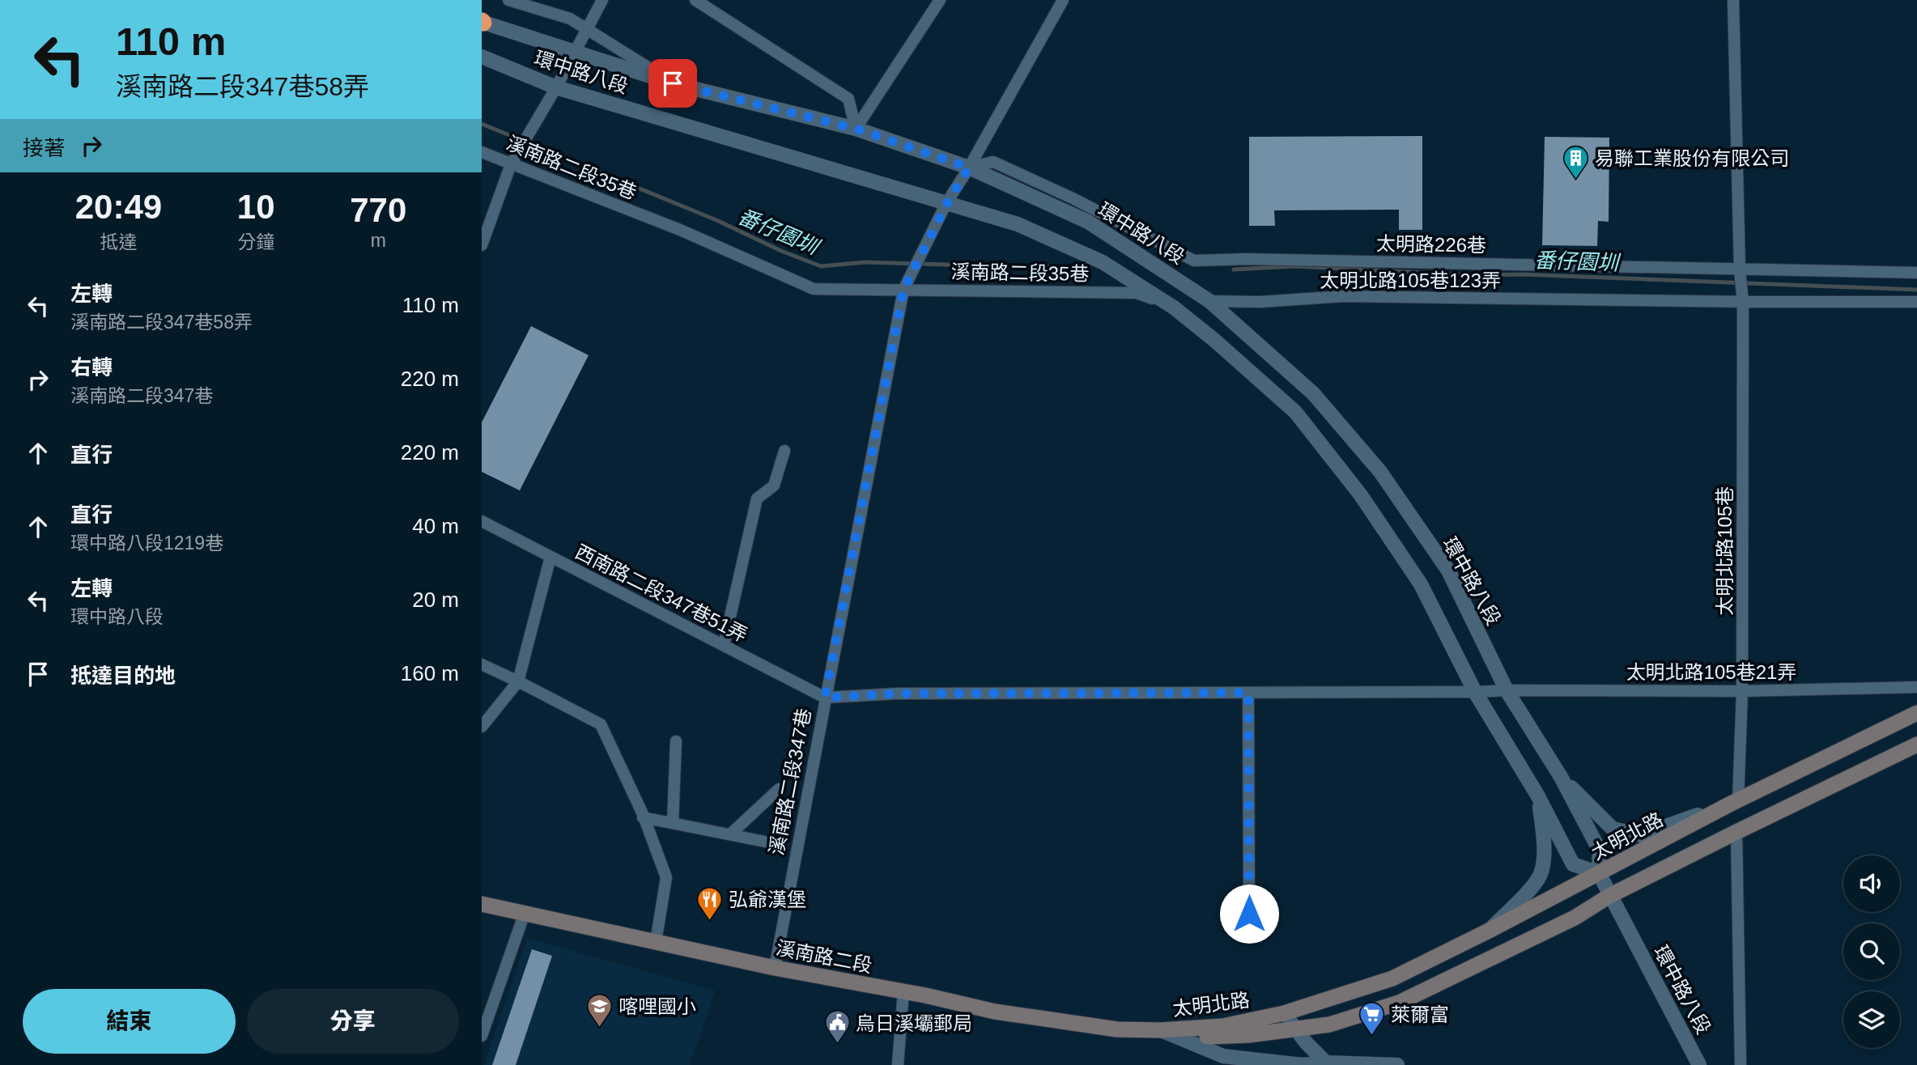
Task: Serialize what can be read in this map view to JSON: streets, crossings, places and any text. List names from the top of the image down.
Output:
{
  "streets": {
    "main road": ["太明北路", "溪南路二段"],
    "street": [
      "環中路八段",
      "溪南路二段35巷",
      "太明路226巷",
      "太明北路105巷123弄",
      "太明北路105巷",
      "西南路二段347巷51弄",
      "太明北路105巷21弄",
      "溪南路二段347巷"
    ]
  },
  "crossings": [
    ["環中路八段", "溪南路二段35巷"],
    ["環中路八段", "太明路226巷"],
    ["環中路八段", "太明北路105巷123弄"],
    ["環中路八段", "太明北路105巷"],
    ["環中路八段", "太明北路105巷21弄"],
    ["環中路八段", "溪南路二段347巷"],
    ["環中路八段", "太明北路"],
    ["溪南路二段35巷", "溪南路二段347巷"],
    ["太明路226巷", "太明北路105巷"],
    ["太明路226巷", "溪南路二段347巷"],
    ["太明北路105巷123弄", "太明北路105巷"],
    ["太明北路105巷", "太明北路105巷21弄"],
    ["太明北路105巷", "太明北路"],
    ["西南路二段347巷51弄", "太明北路105巷21弄"],
    ["西南路二段347巷51弄", "溪南路二段347巷"],
    ["太明北路105巷21弄", "溪南路二段347巷"],
    ["溪南路二段347巷", "溪南路二段"],
    ["太明北路", "溪南路二段"]
  ],
  "water": ["番仔園圳"],
  "places": {
    "building": ["易聯工業股份有限公司"],
    "restaurant": ["弘爺漢堡"],
    "school or university": ["喀哩國小"],
    "supermarket": ["萊爾富"],
    "public building": ["烏日溪壩郵局"]
  },
  "page": {
    "turn": ["110 m", "溪南路二段347巷58弄"],
    "then": "接著",
    "eta": [
      "20:49",
      "抵達",
      "10",
      "分鐘",
      "770",
      "m"
    ],
    "list": [
      {
        "name": "左轉",
        "note": "溪南路二段347巷58弄",
        "value": "110 m"
      },
      {
        "name": "右轉",
        "note": "溪南路二段347巷",
        "value": "220 m"
      },
      {
        "name": "直行",
        "value": "220 m"
      },
      {
        "name": "直行",
        "note": "環中路八段1219巷",
        "value": "40 m"
      },
      {
        "name": "左轉",
        "note": "環中路八段",
        "value": "20 m"
      },
      {
        "name": "抵達目的地",
        "value": "160 m"
      }
    ],
    "buttons": ["結束", "分享"]
  }
}
